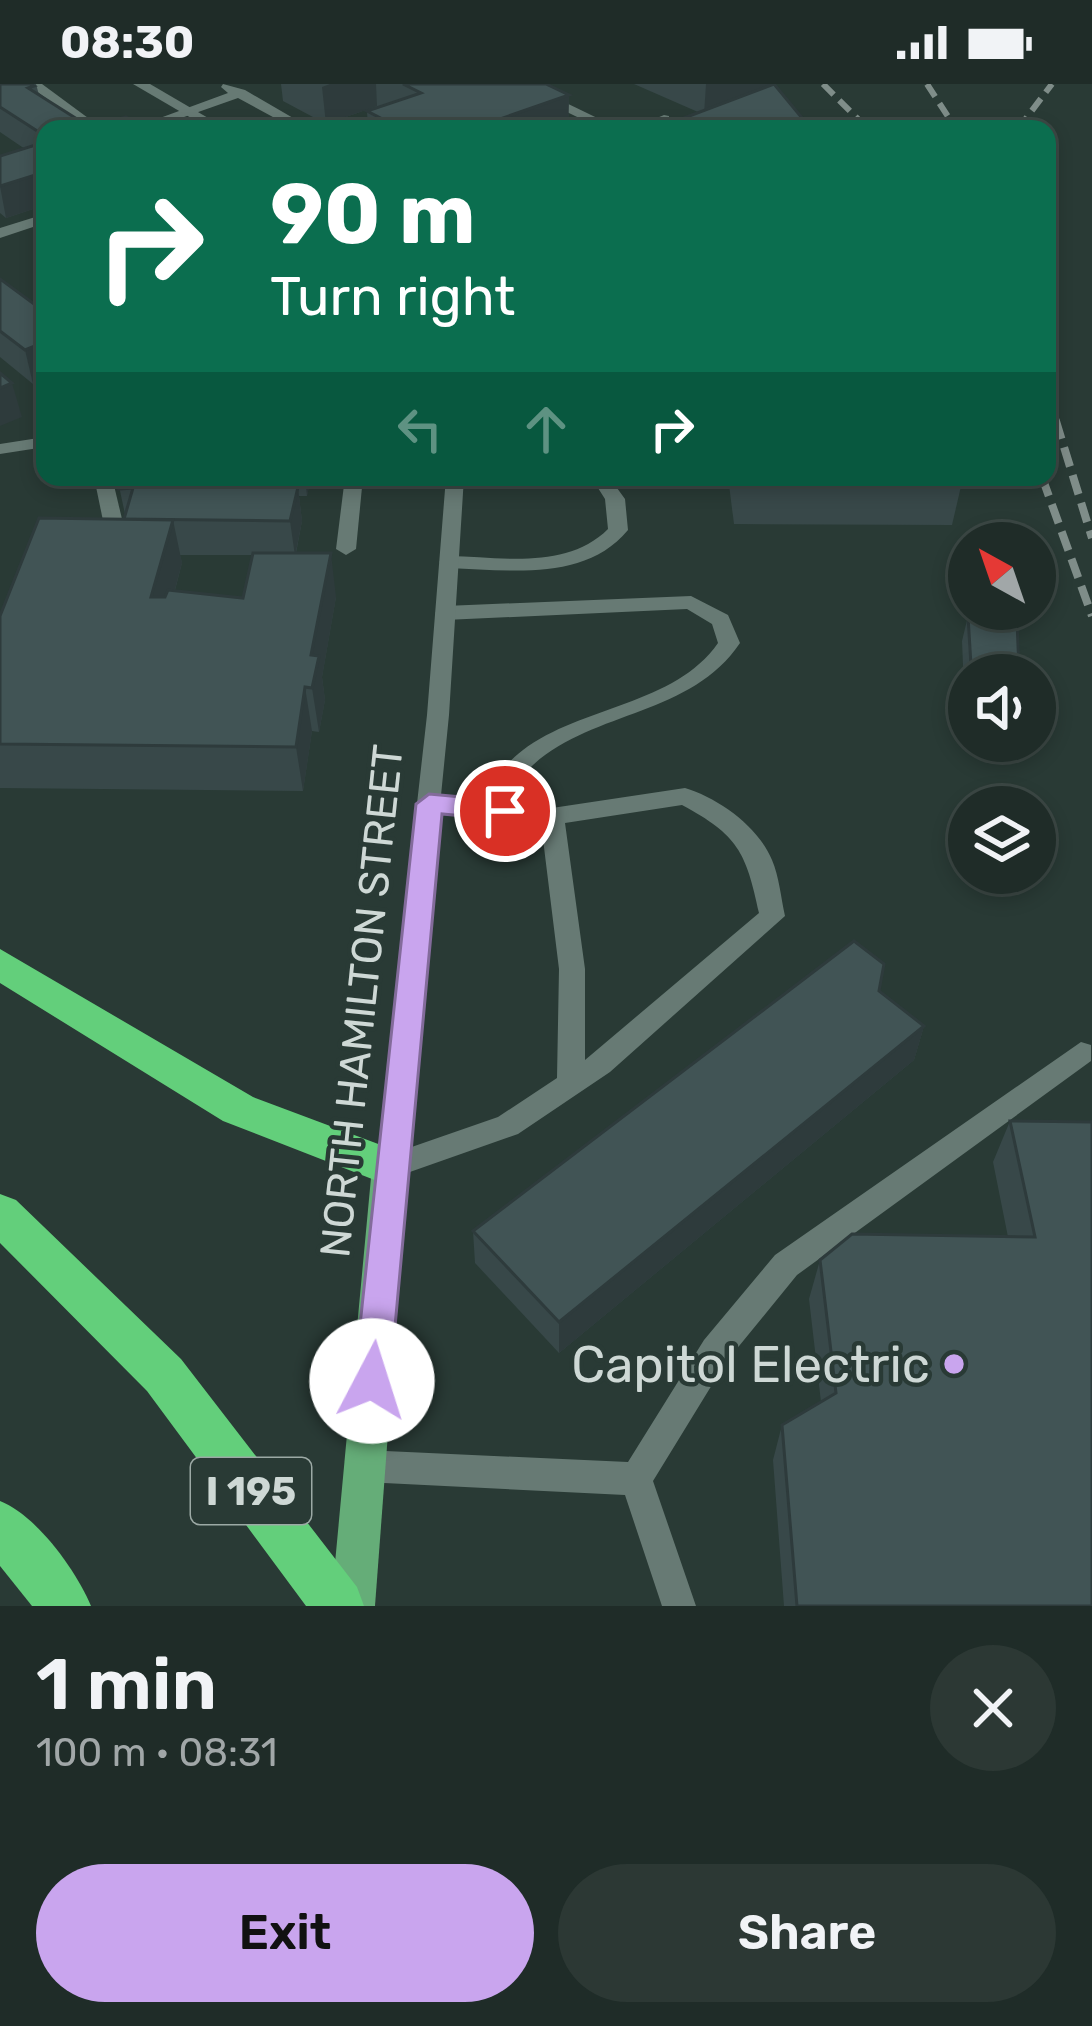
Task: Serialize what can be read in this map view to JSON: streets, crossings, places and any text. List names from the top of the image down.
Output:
{
  "streets": {
    "highway": ["I 195"],
    "main road": ["NORTH HAMILTON STREET"]
  },
  "places": ["Capitol Electric"],
  "north": "top left",
  "page": {
    "status": "08:30",
    "turn": ["90 m", "Turn right"],
    "heading": ["1 min", "100 m · 08:31"],
    "buttons": ["Exit", "Share"]
  }
}
